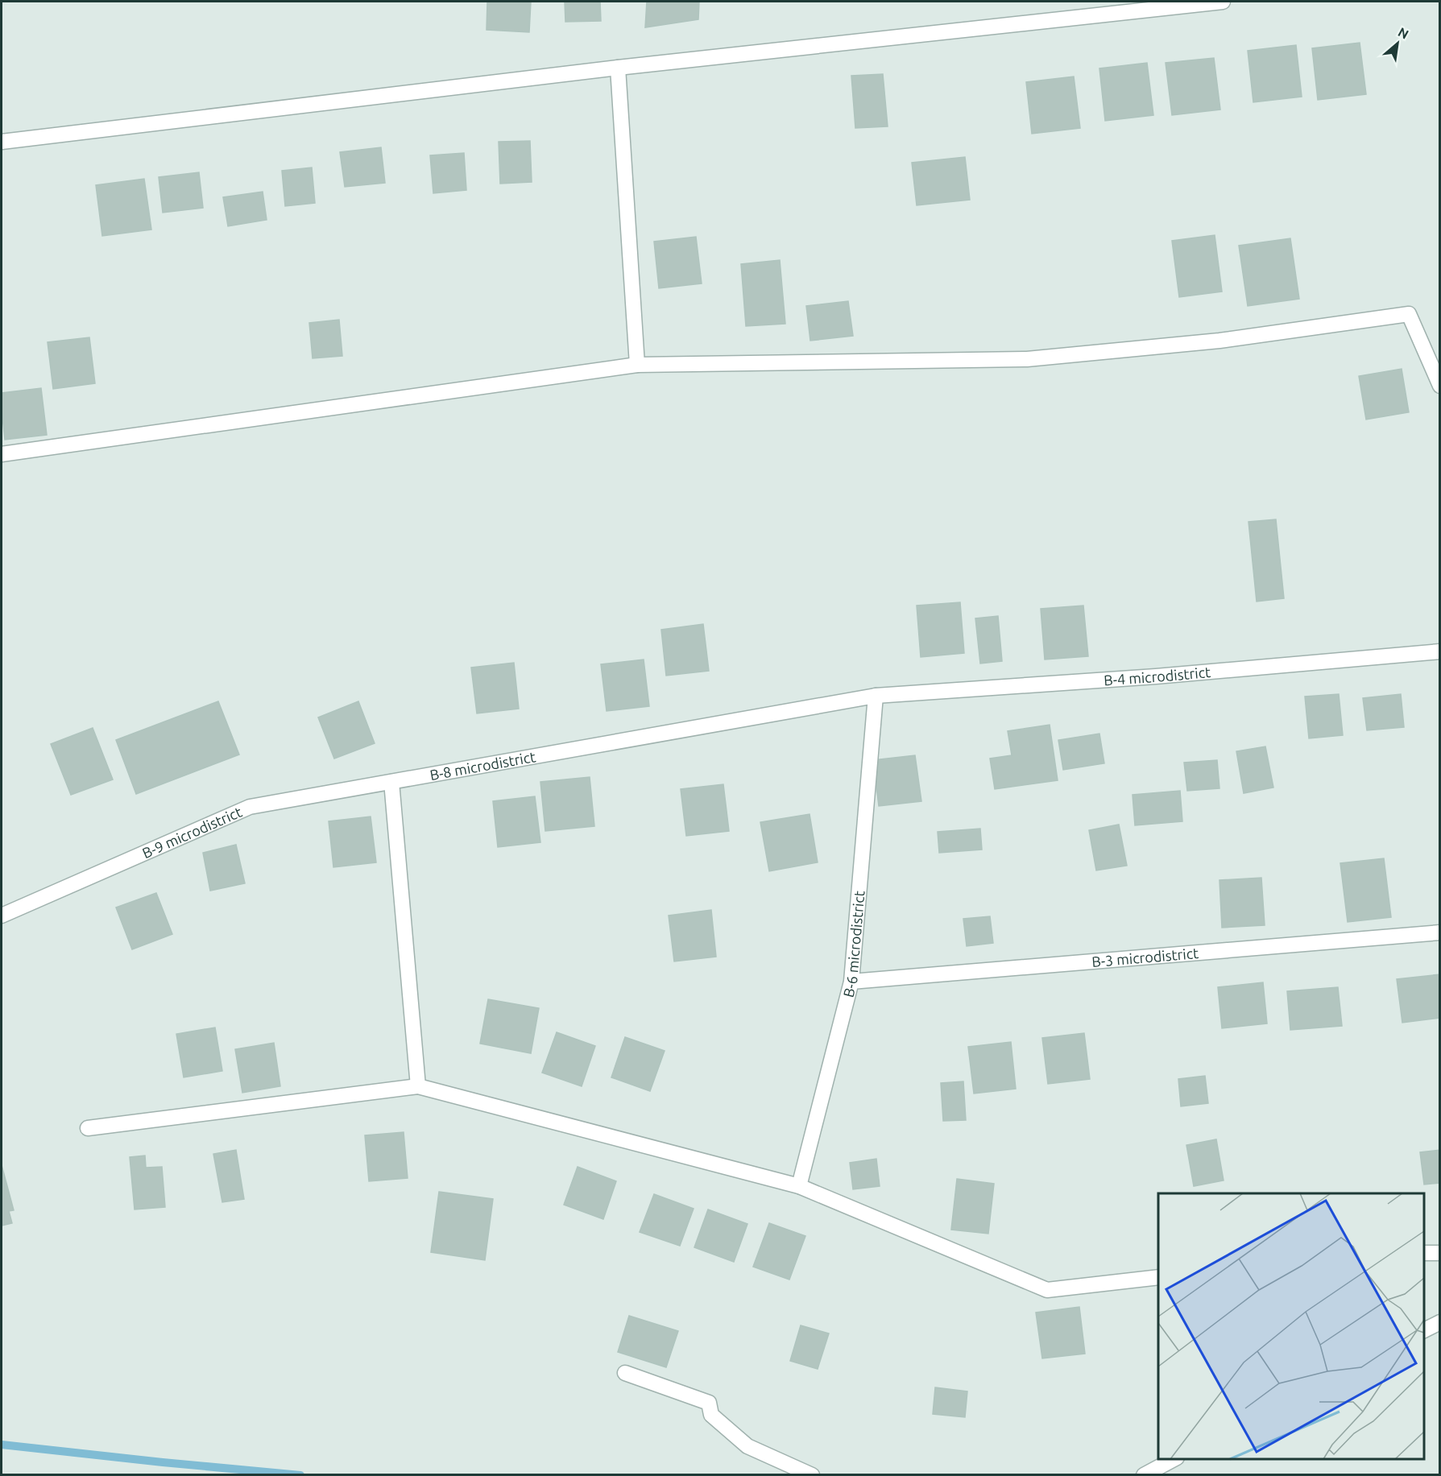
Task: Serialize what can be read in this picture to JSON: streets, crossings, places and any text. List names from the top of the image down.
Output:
{
  "streets": {
    "street": [
      "B-4 microdistrict",
      "B-8 microdistrict",
      "B-9 microdistrict",
      "B-6 microdistrict",
      "B-3 microdistrict"
    ]
  },
  "crossings": [
    ["B-4 microdistrict", "B-8 microdistrict"],
    ["B-4 microdistrict", "B-6 microdistrict"],
    ["B-8 microdistrict", "B-9 microdistrict"],
    ["B-8 microdistrict", "B-6 microdistrict"],
    ["B-6 microdistrict", "B-3 microdistrict"]
  ],
  "north": "top right"
}
